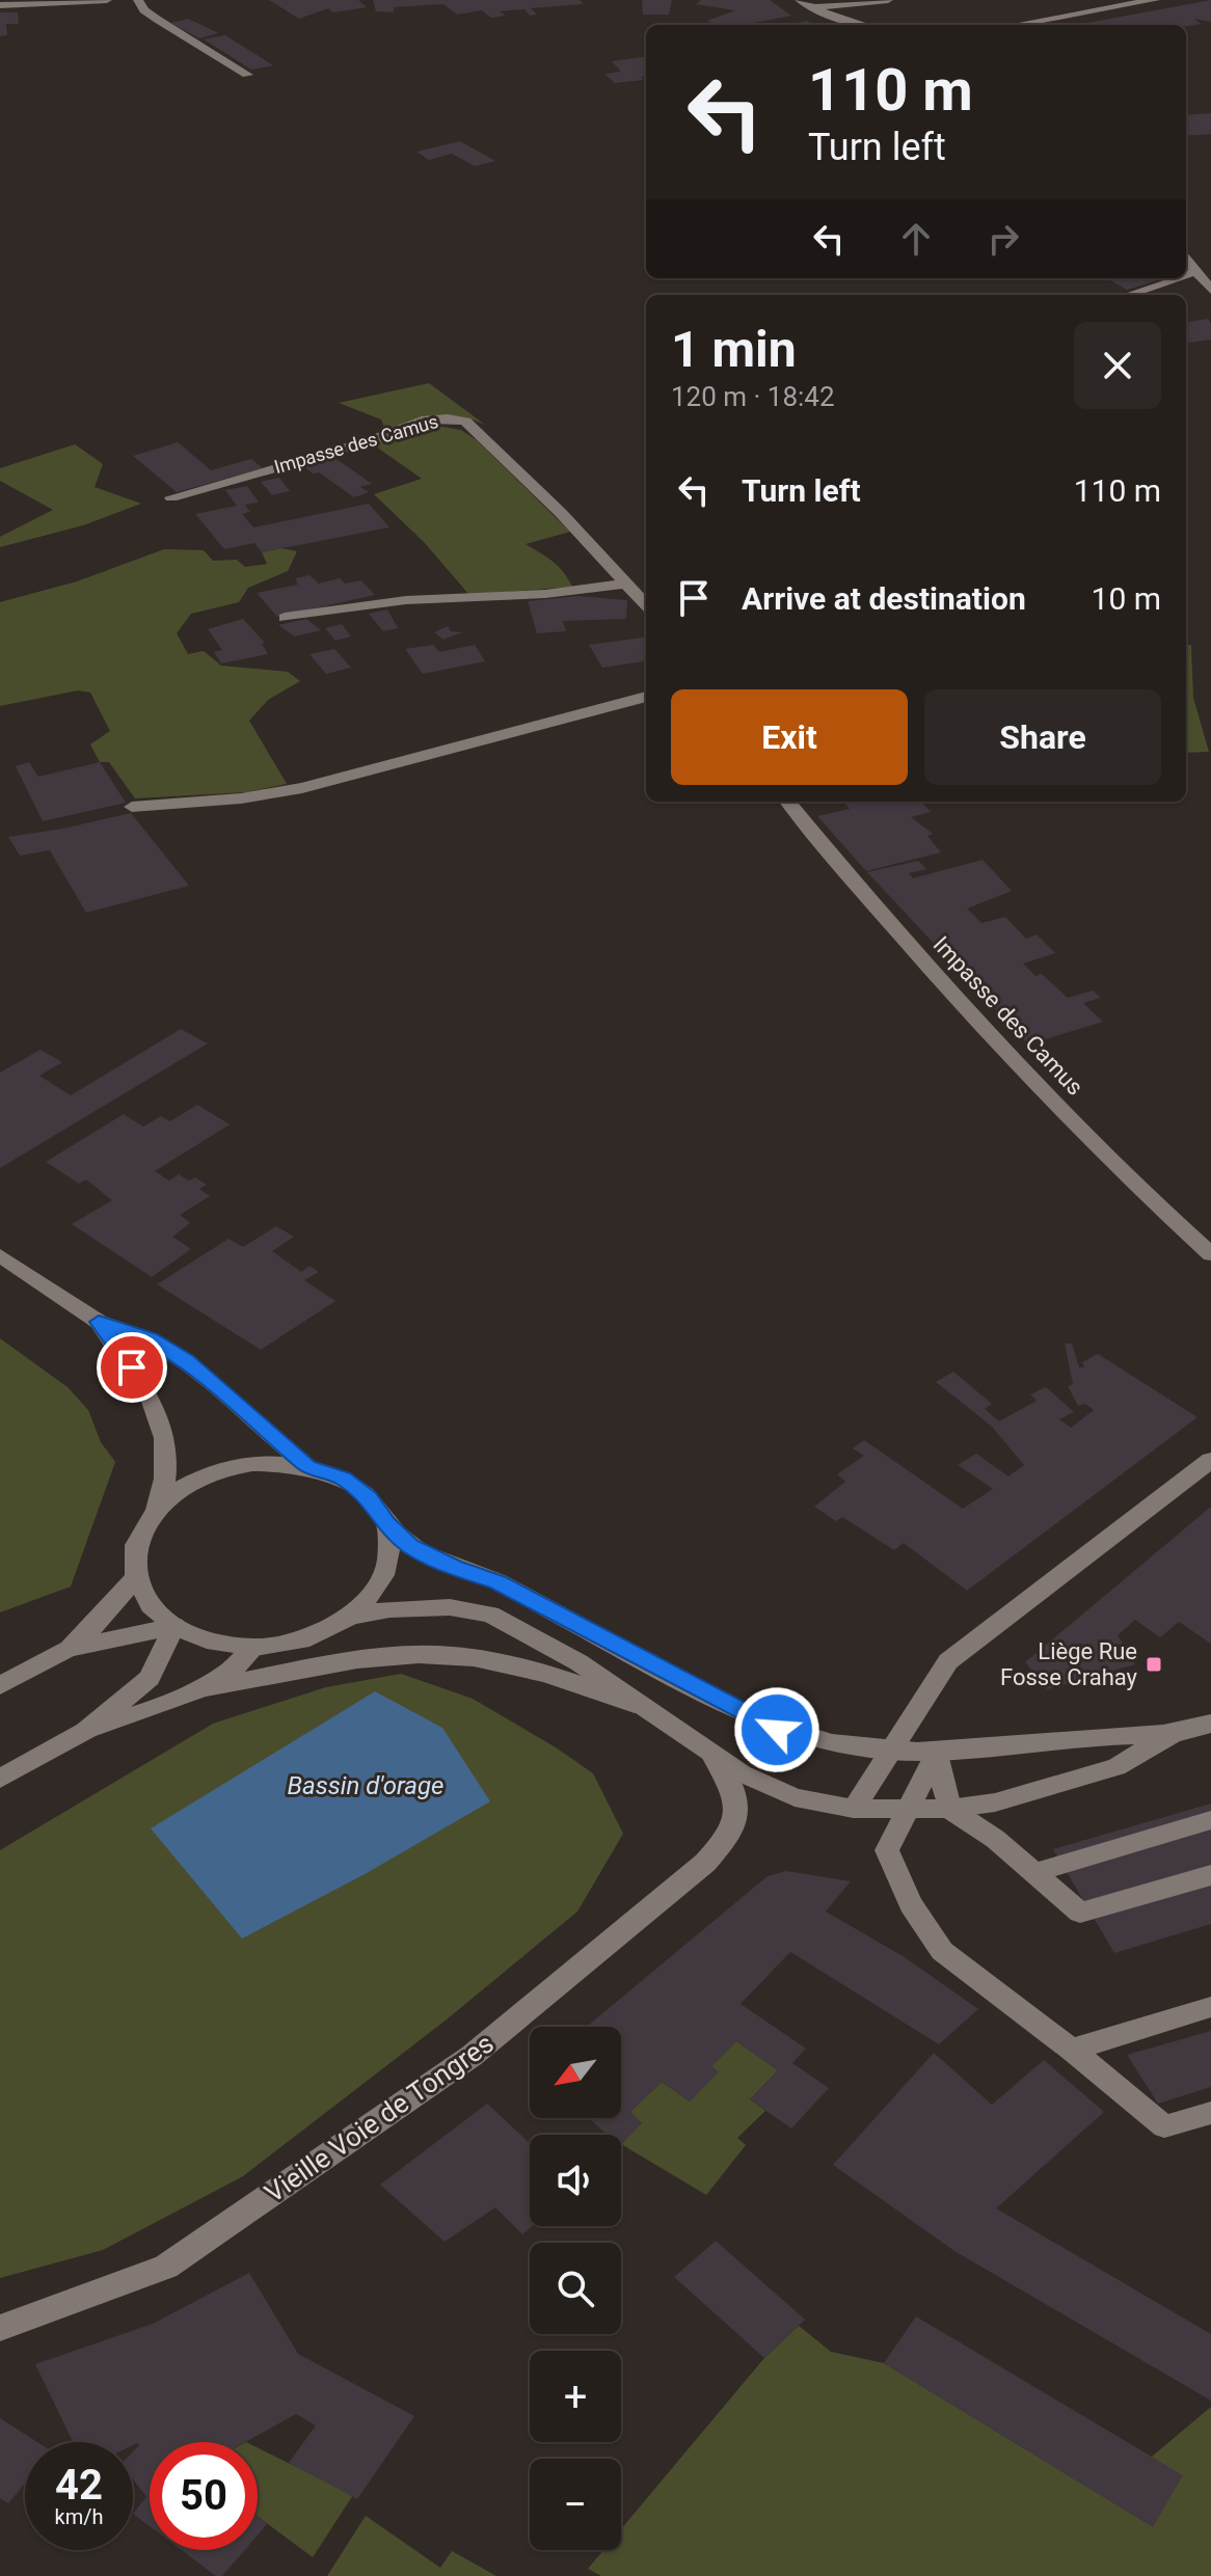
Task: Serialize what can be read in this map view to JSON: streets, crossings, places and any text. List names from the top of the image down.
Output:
{
  "streets": {
    "street": ["Impasse des Camus", "Vieille Voie de Tongres"]
  },
  "water": ["Bassin d'orage"],
  "places": {
    "transit": ["Liège Rue Fosse Crahay"]
  },
  "north": "bottom left",
  "page": {
    "turn": ["110 m", "Turn left"],
    "heading": ["1 min", "120 m · 18:42"],
    "list": [
      {
        "name": "Turn left",
        "value": "110 m"
      },
      {
        "name": "Arrive at destination",
        "value": "10 m"
      }
    ],
    "buttons": ["Exit", "Share"],
    "map_buttons": ["+", "−"],
    "speed": "42 km/h",
    "limit": "50"
  }
}
